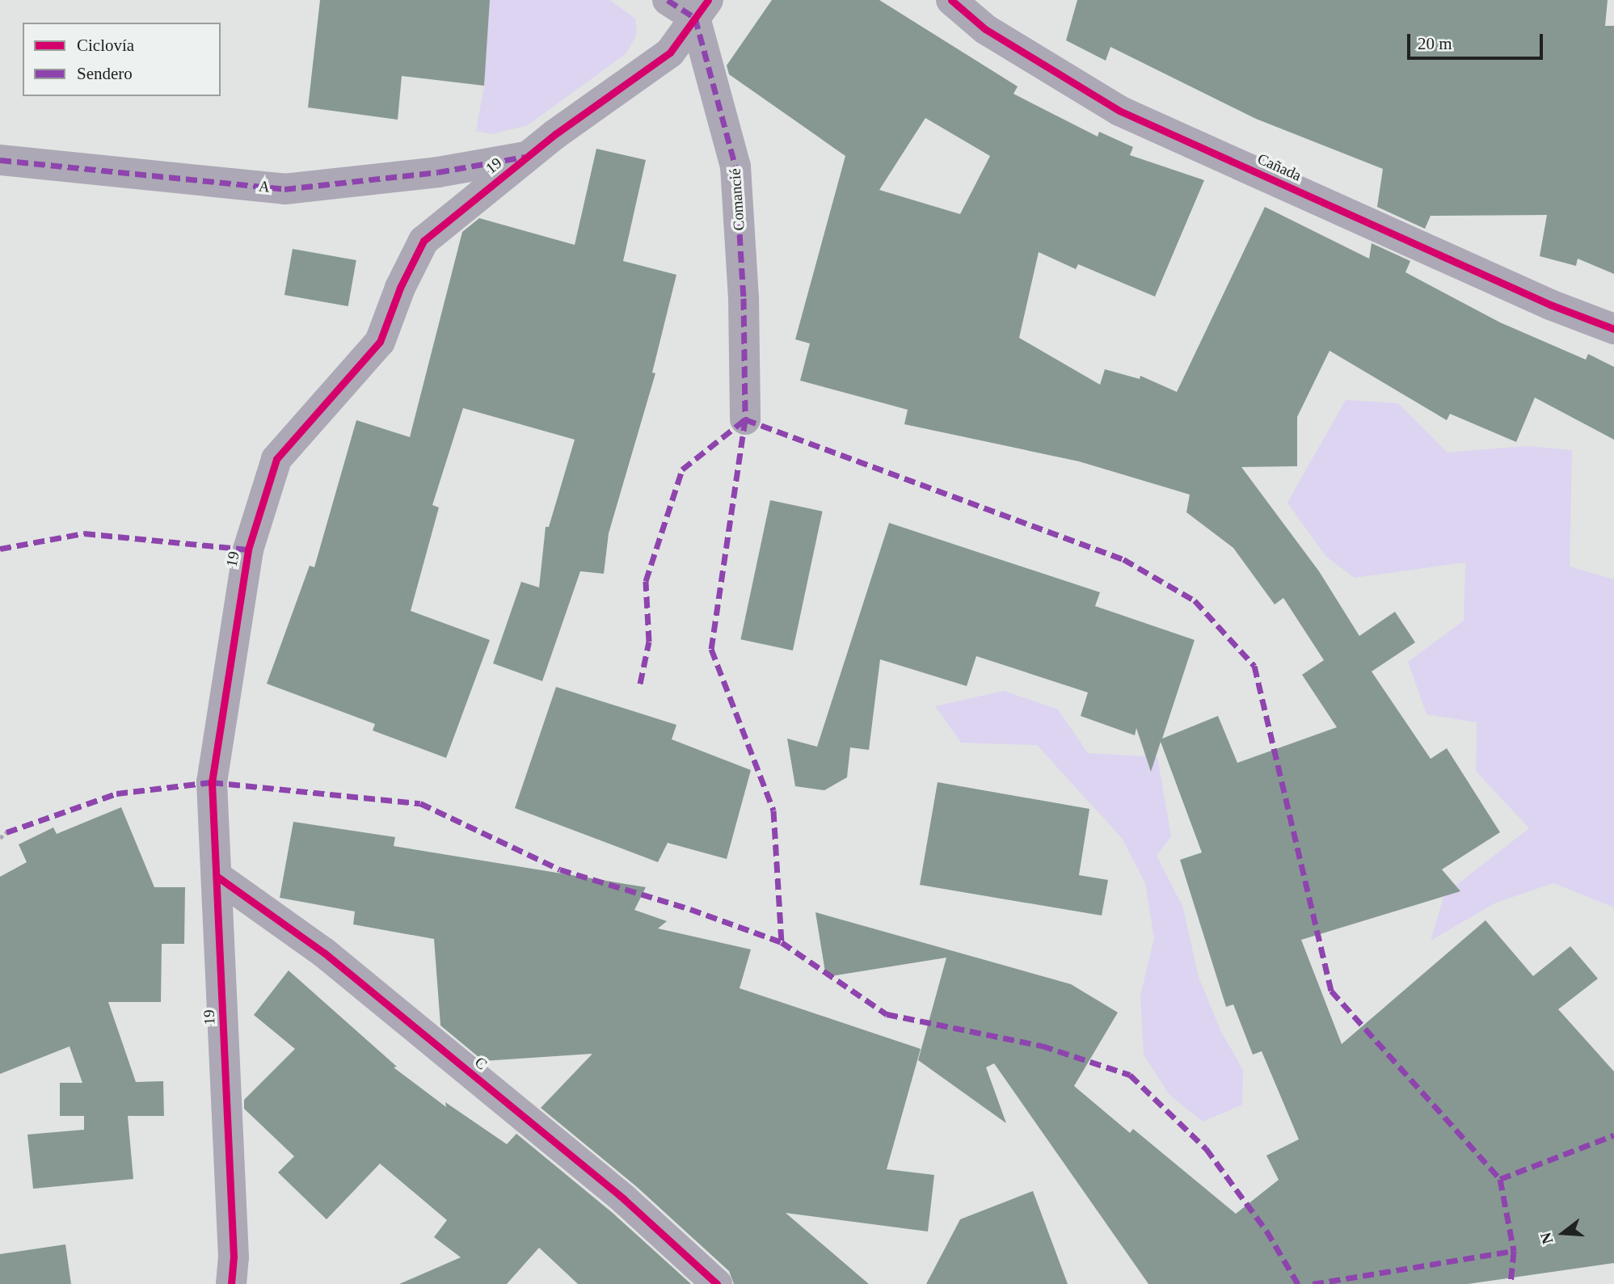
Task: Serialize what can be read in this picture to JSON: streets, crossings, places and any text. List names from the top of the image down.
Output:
{
  "streets": {
    "street": [
      "19",
      "Cañada",
      "A",
      "Comancié",
      "C"
    ]
  },
  "crossings": [
    ["19", "A"],
    ["19", "Comancié"],
    ["19", "C"]
  ],
  "legend": ["Ciclovía", "Sendero"],
  "scale_bar": "20 m",
  "north": "left"
}
